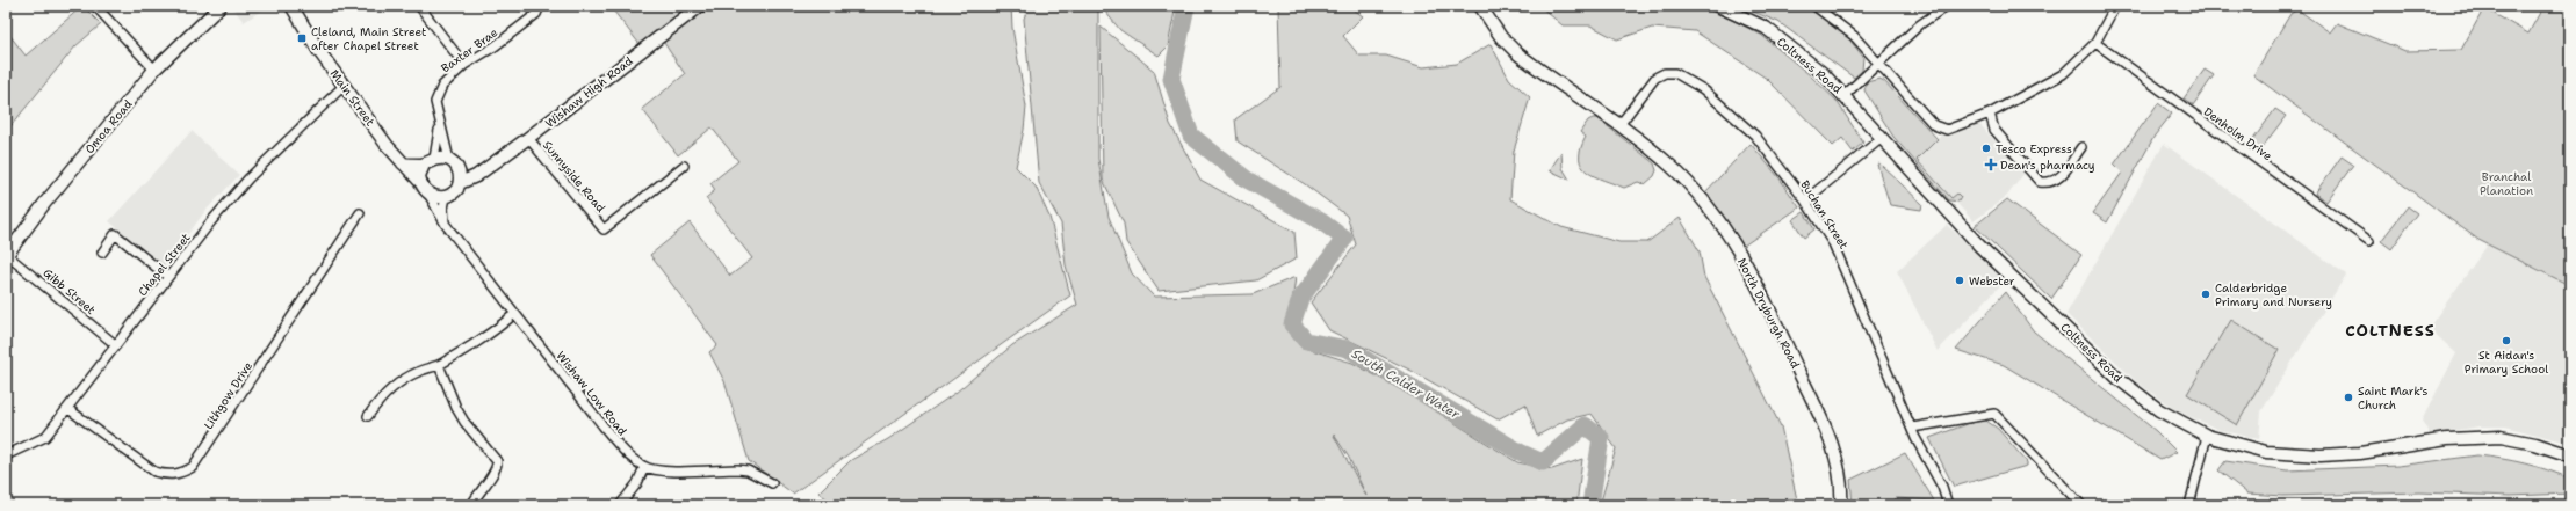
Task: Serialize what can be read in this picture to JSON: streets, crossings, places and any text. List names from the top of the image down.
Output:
{
  "streets": {
    "street": [
      "Baxter Brae",
      "Coltness Road",
      "Wishaw High Road",
      "Main Street",
      "Omoa Road",
      "Denholm Drive",
      "Sunnyside Road",
      "Buchan Street",
      "Chapel Street",
      "Gibb Street",
      "North Dryburgh Road",
      "Wishaw Low Road",
      "Lithgow Drive"
    ]
  },
  "crossings": [
    ["Baxter Brae", "Wishaw High Road"],
    ["Baxter Brae", "Main Street"],
    ["Baxter Brae", "Wishaw Low Road"],
    ["Wishaw High Road", "Main Street"],
    ["Wishaw High Road", "Sunnyside Road"],
    ["Wishaw High Road", "Wishaw Low Road"],
    ["Main Street", "Chapel Street"],
    ["Main Street", "Wishaw Low Road"],
    ["Omoa Road", "Gibb Street"],
    ["Buchan Street", "North Dryburgh Road"],
    ["Chapel Street", "Gibb Street"],
    ["Chapel Street", "Lithgow Drive"]
  ],
  "districts": ["COLTNESS"],
  "water": ["South Calder Water"],
  "parks": ["Branchal Planation"],
  "places": {
    "transit": ["Cleland, Main Street after Chapel Street"],
    "other": [
      "Tesco Express",
      "Webster",
      "Calderbridge Primary and Nursery",
      "St Aidan's Primary School",
      "Saint Mark's Church"
    ],
    "health": ["Dean's pharmacy"]
  }
}
